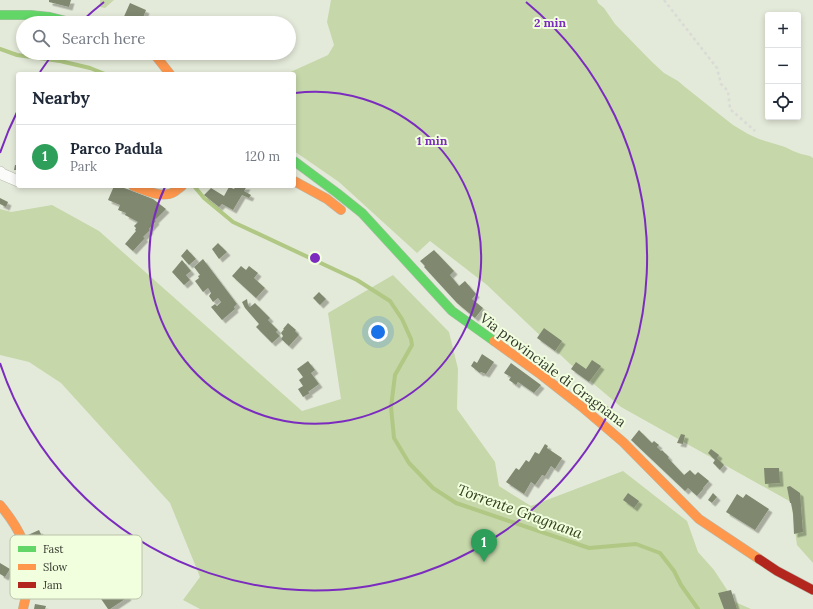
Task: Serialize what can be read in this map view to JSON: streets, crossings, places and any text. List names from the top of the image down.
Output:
{
  "streets": {
    "main road": ["Via provinciale di Gragnana"]
  },
  "water": ["Torrente Gragnana"],
  "legend": ["Fast", "Slow", "Jam"],
  "page": {
    "map_buttons": ["+", "−"],
    "search": "Search here",
    "heading": "Nearby",
    "list": [
      {
        "mark": "1",
        "name": "Parco Padula",
        "note": "Park",
        "value": "120 m"
      }
    ],
    "pins": "1"
  },
  "rings": ["2 min", "1 min"]
}
